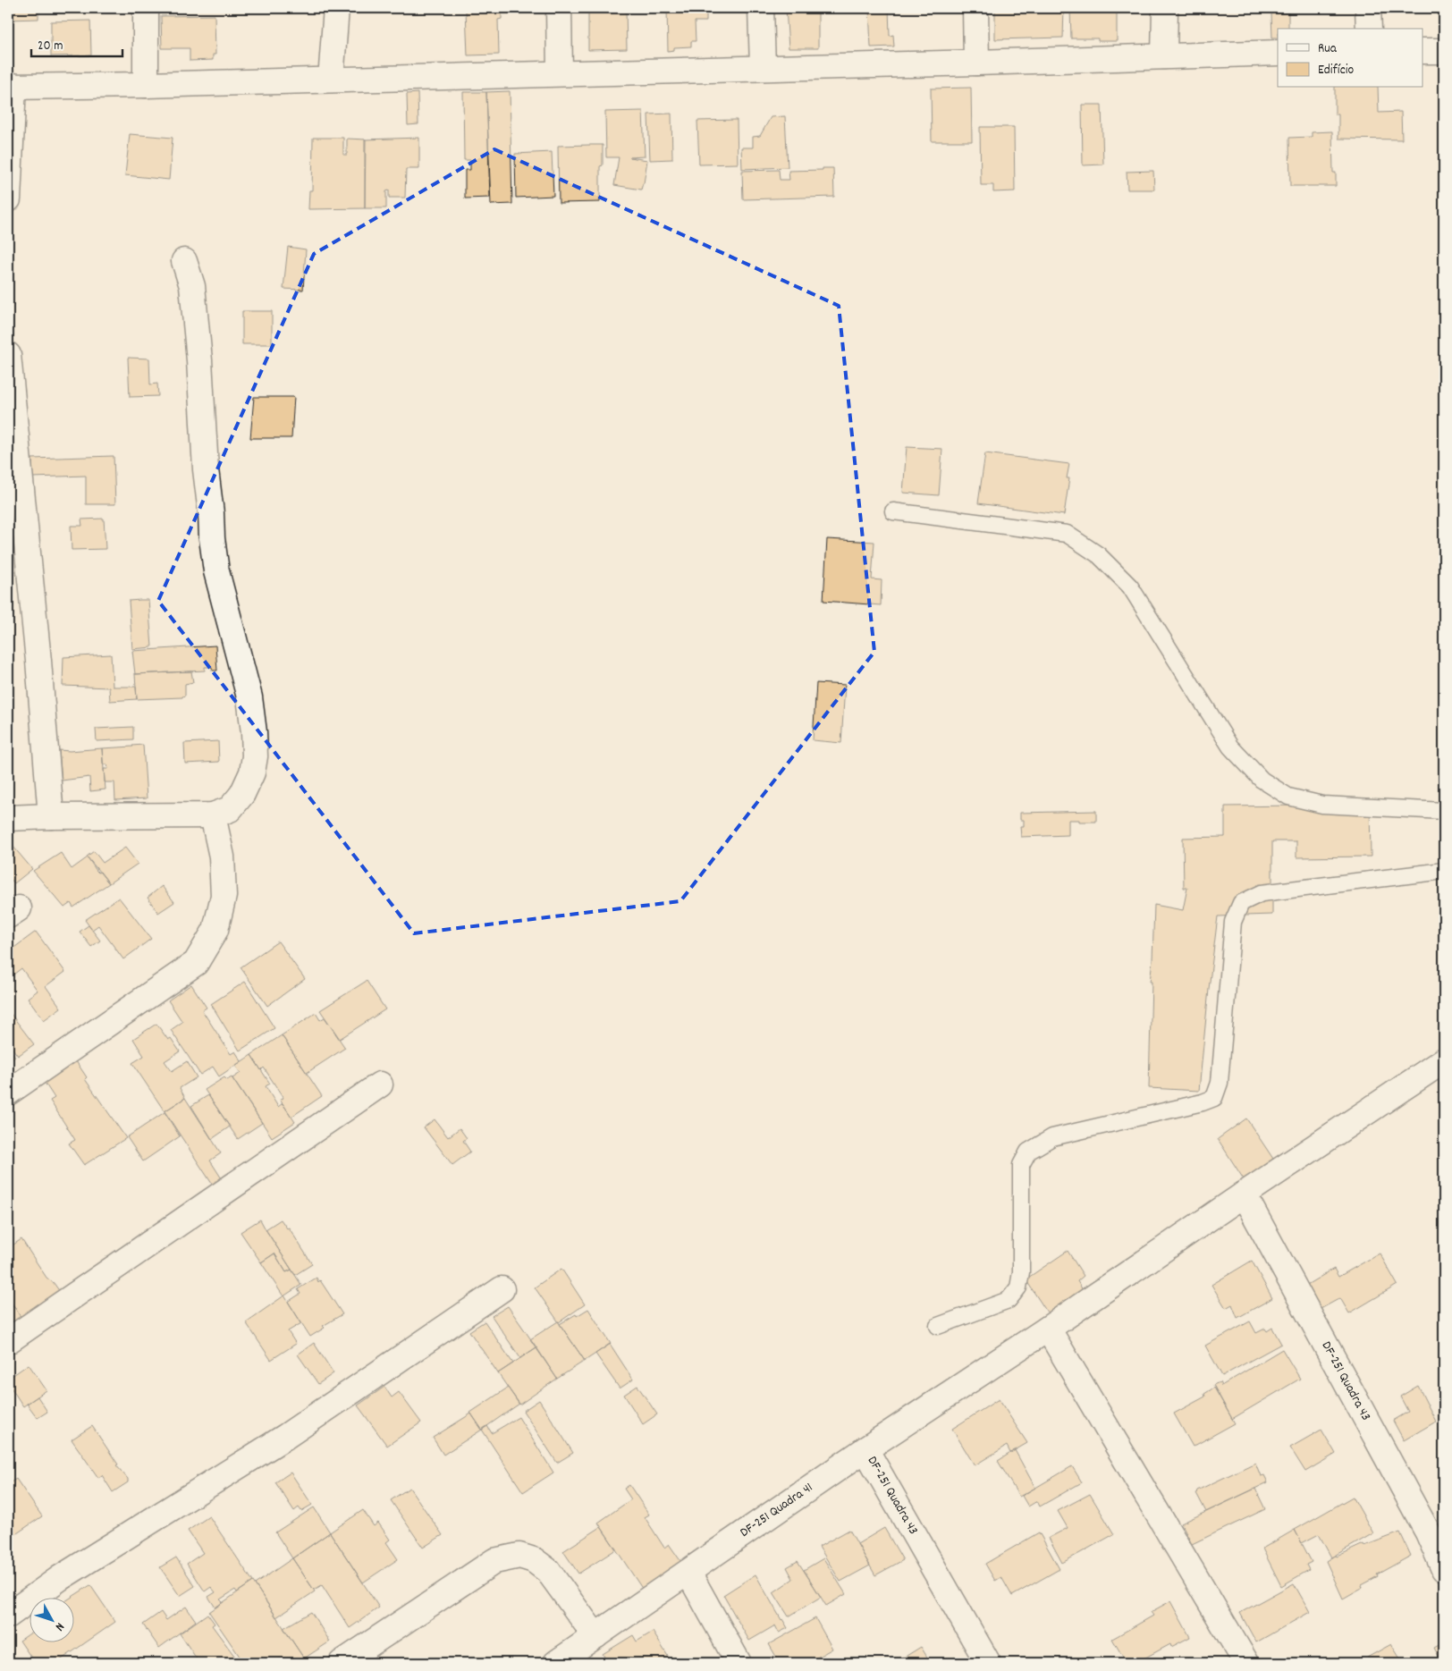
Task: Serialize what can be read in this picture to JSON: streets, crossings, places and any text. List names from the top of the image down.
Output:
{
  "streets": {
    "street": ["DF-251 Quadra 43", "DF-251 Quadra 41"]
  },
  "crossings": [
    ["DF-251 Quadra 43", "DF-251 Quadra 41"]
  ],
  "legend": ["Rua", "Edifício"],
  "scale_bar": "20 m",
  "north": "bottom right"
}
